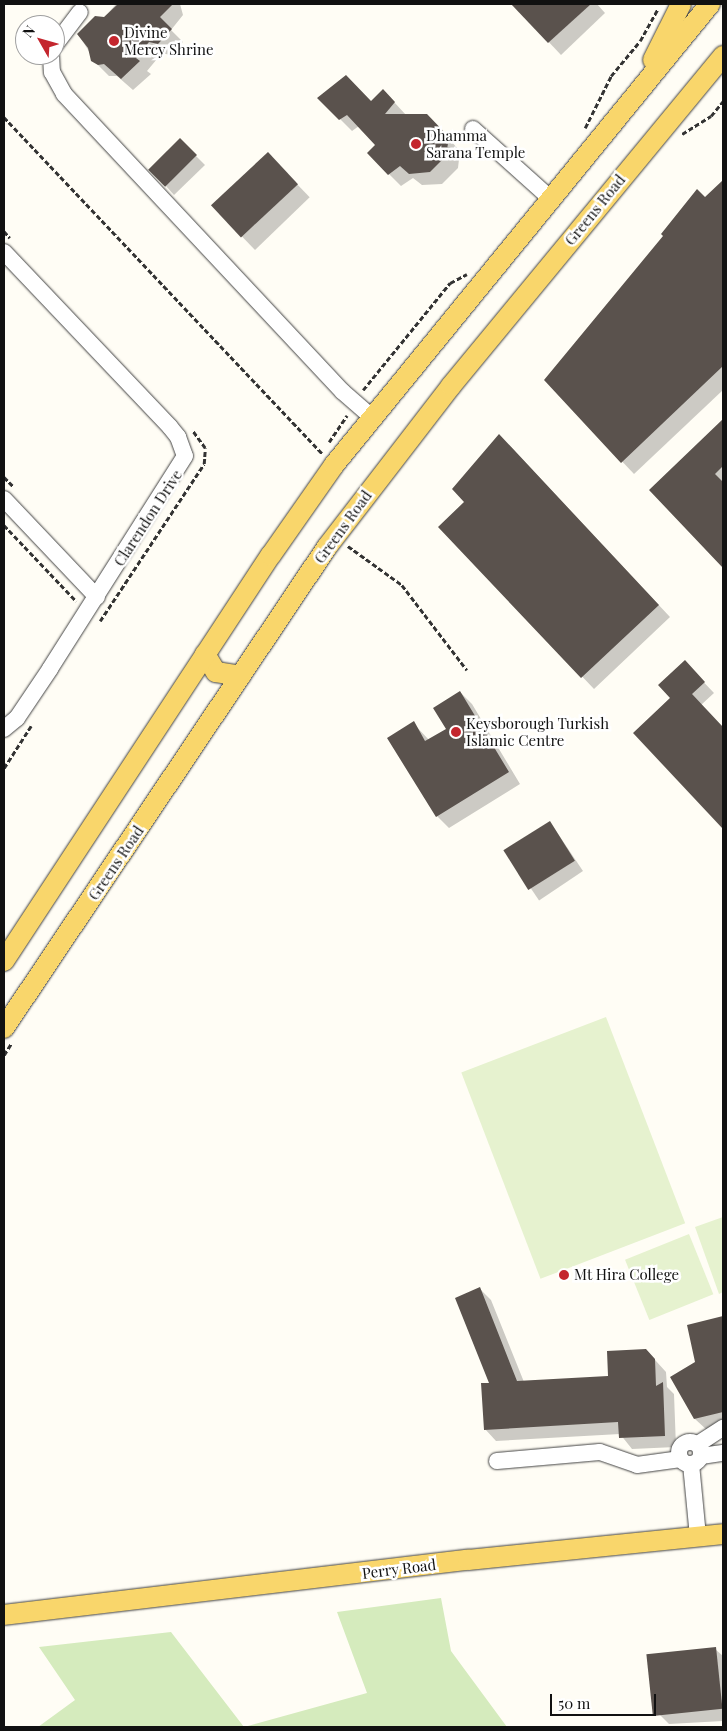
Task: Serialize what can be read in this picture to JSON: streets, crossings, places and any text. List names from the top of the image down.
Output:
{
  "streets": {
    "main road": ["Greens Road", "Perry Road"],
    "street": ["Clarendon Drive"]
  },
  "places": [
    "Divine Mercy Shrine",
    "Dhamma Sarana Temple",
    "Keysborough Turkish Islamic Centre",
    "Mt Hira College"
  ],
  "scale_bar": "50 m",
  "north": "top left"
}
